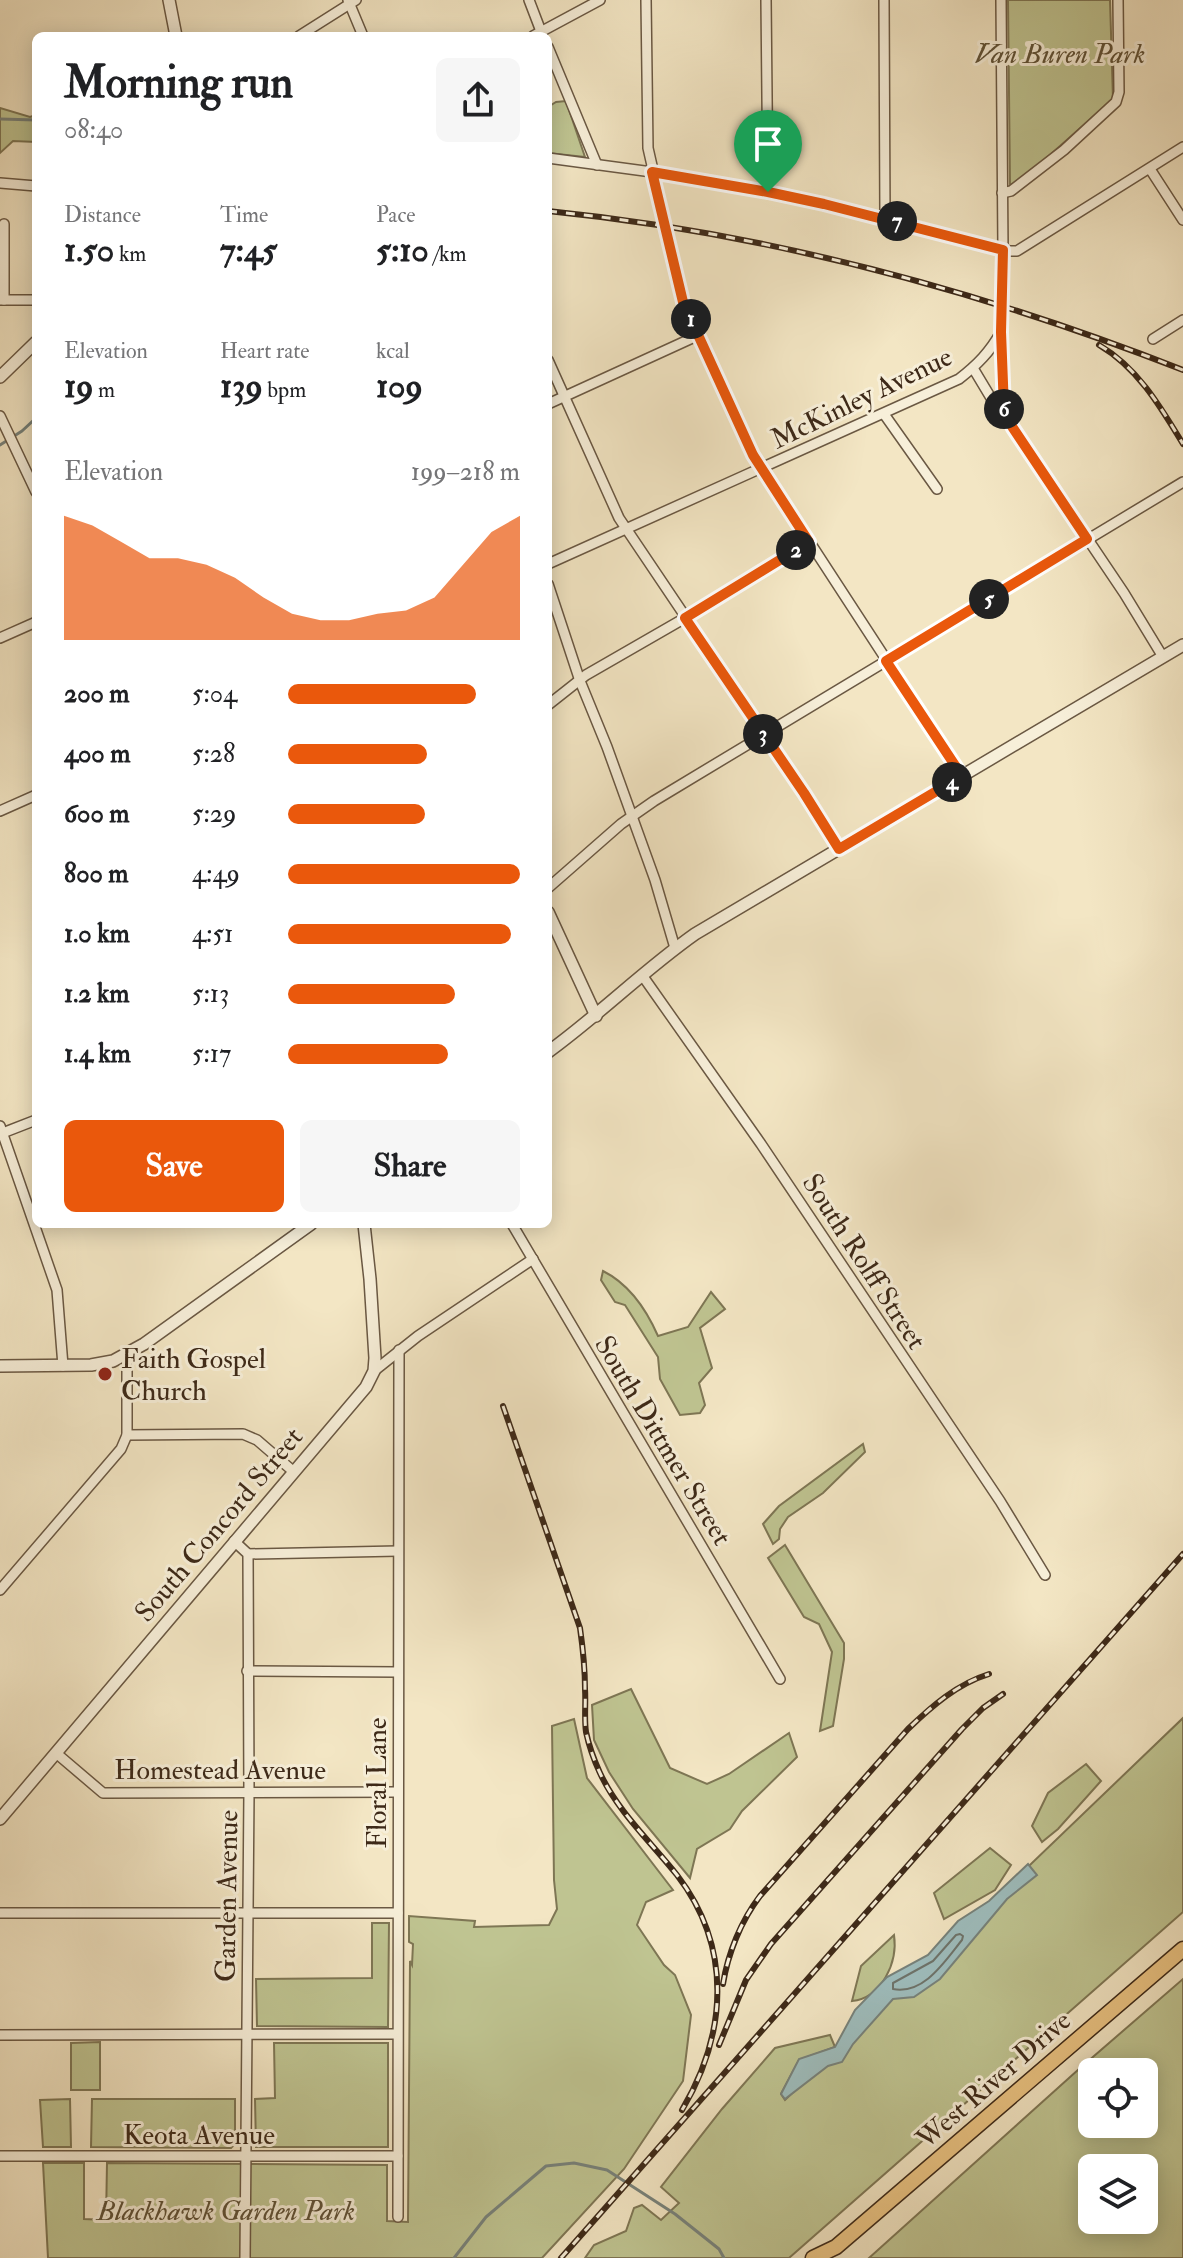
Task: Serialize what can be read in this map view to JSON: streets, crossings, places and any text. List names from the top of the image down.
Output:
{
  "streets": {
    "main road": ["West River Drive"],
    "street": [
      "McKinley Avenue",
      "South Rolff Street",
      "South Dittmer Street",
      "South Concord Street",
      "Homestead Avenue",
      "Floral Lane",
      "Garden Avenue",
      "Keota Avenue"
    ]
  },
  "crossings": [
    ["South Concord Street", "Homestead Avenue"],
    ["Homestead Avenue", "Floral Lane"],
    ["Homestead Avenue", "Garden Avenue"],
    ["Floral Lane", "Keota Avenue"],
    ["Garden Avenue", "Keota Avenue"]
  ],
  "parks": ["Van Buren Park", "Blackhawk Garden Park"],
  "places": ["Faith Gospel Church"],
  "page": {
    "heading": ["Morning run", "08:40"],
    "stats": [
      ["Distance", "1.50 km"],
      ["Time", "7:45"],
      ["Pace", "5:10 /km"],
      ["Elevation", "19 m"],
      ["Heart rate", "139 bpm"],
      ["kcal", "109"]
    ],
    "pins": [
      "7",
      "1",
      "6",
      "2",
      "5",
      "3",
      "4"
    ],
    "chart": ["Elevation", "199–218 m"],
    "list": [
      {
        "name": "200 m",
        "note": "5:04"
      },
      {
        "name": "400 m",
        "note": "5:28"
      },
      {
        "name": "600 m",
        "note": "5:29"
      },
      {
        "name": "800 m",
        "note": "4:49"
      },
      {
        "name": "1.0 km",
        "note": "4:51"
      },
      {
        "name": "1.2 km",
        "note": "5:13"
      },
      {
        "name": "1.4 km",
        "note": "5:17"
      }
    ],
    "buttons": ["Save", "Share"]
  }
}
